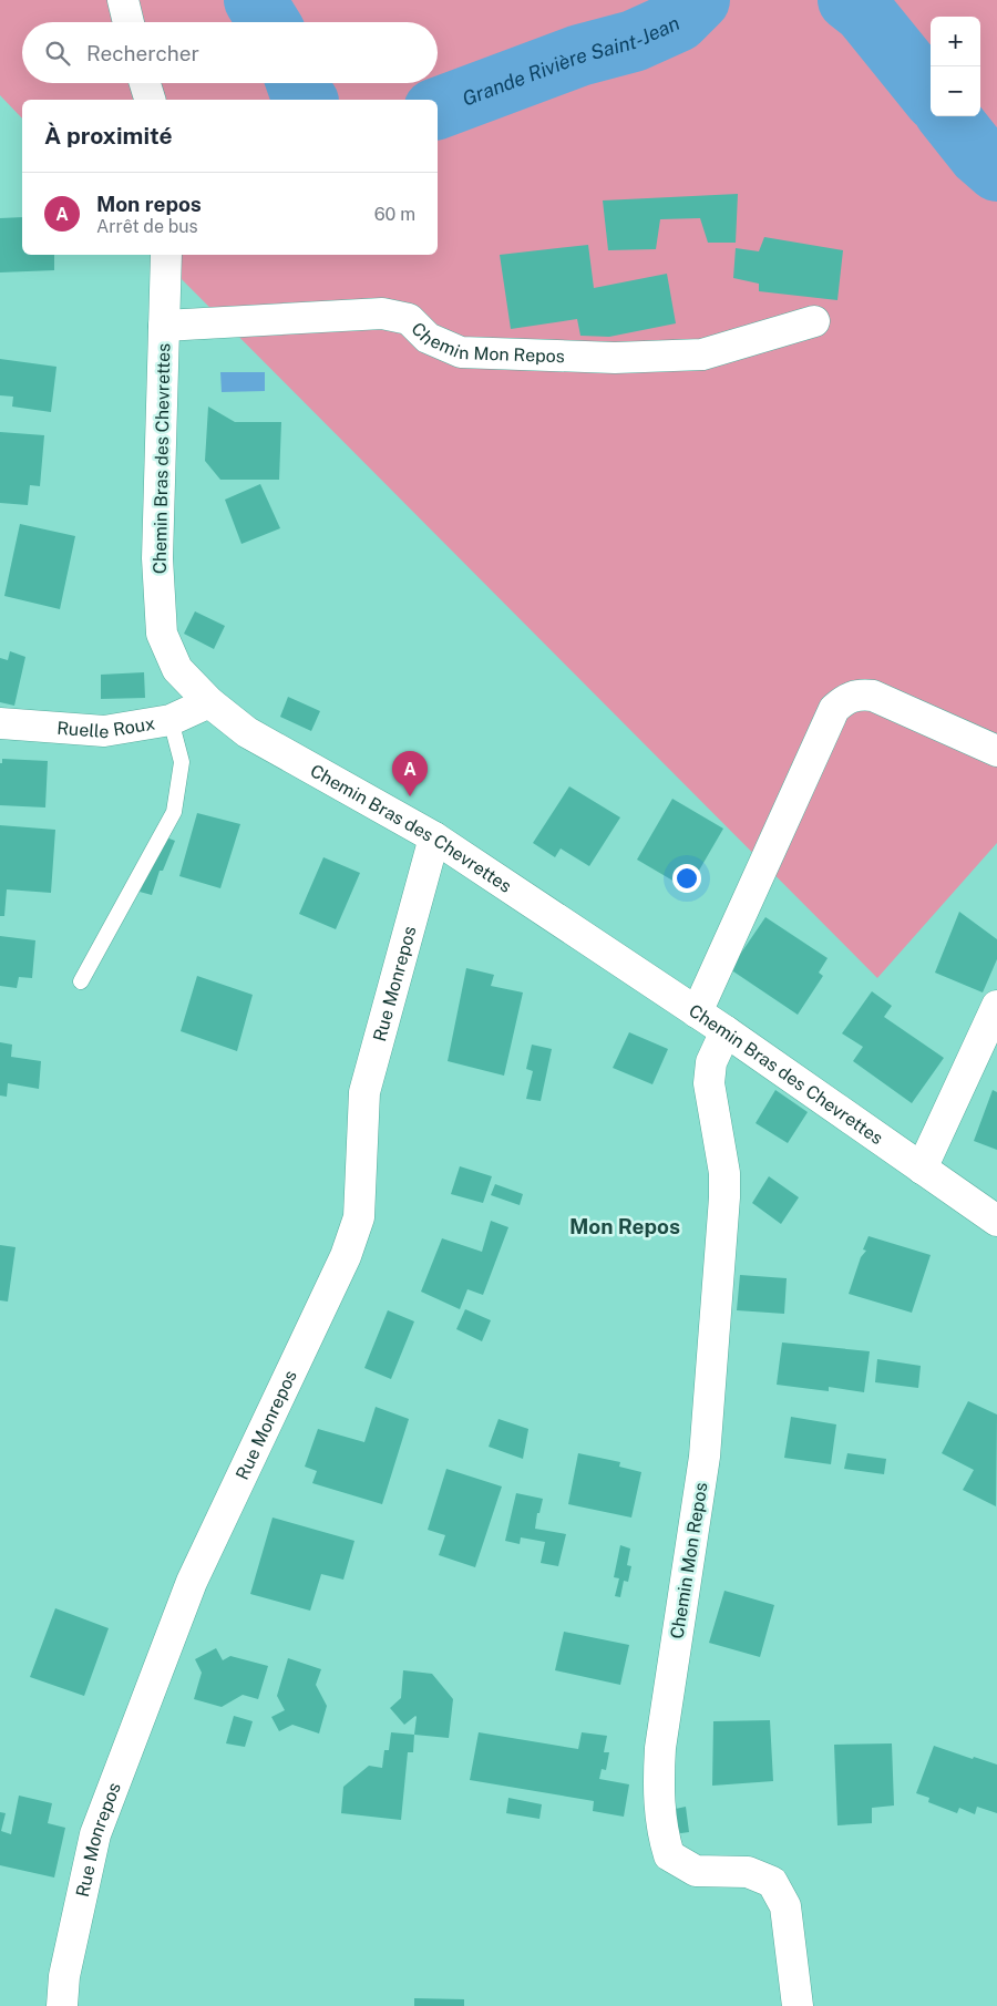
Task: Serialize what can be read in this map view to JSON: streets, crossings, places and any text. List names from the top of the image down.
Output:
{
  "streets": {
    "street": [
      "Chemin Mon Repos",
      "Chemin Bras des Chevrettes",
      "Ruelle Roux",
      "Rue Monrepos"
    ]
  },
  "crossings": [
    ["Chemin Mon Repos", "Chemin Bras des Chevrettes"],
    ["Chemin Bras des Chevrettes", "Ruelle Roux"],
    ["Chemin Bras des Chevrettes", "Rue Monrepos"]
  ],
  "districts": ["Mon Repos"],
  "water": ["Grande Rivière Saint-Jean"],
  "page": {
    "map_buttons": ["+", "−"],
    "search": "Rechercher",
    "heading": "À proximité",
    "list": [
      {
        "mark": "A",
        "name": "Mon repos",
        "note": "Arrêt de bus",
        "value": "60 m"
      }
    ],
    "pins": "A"
  }
}
